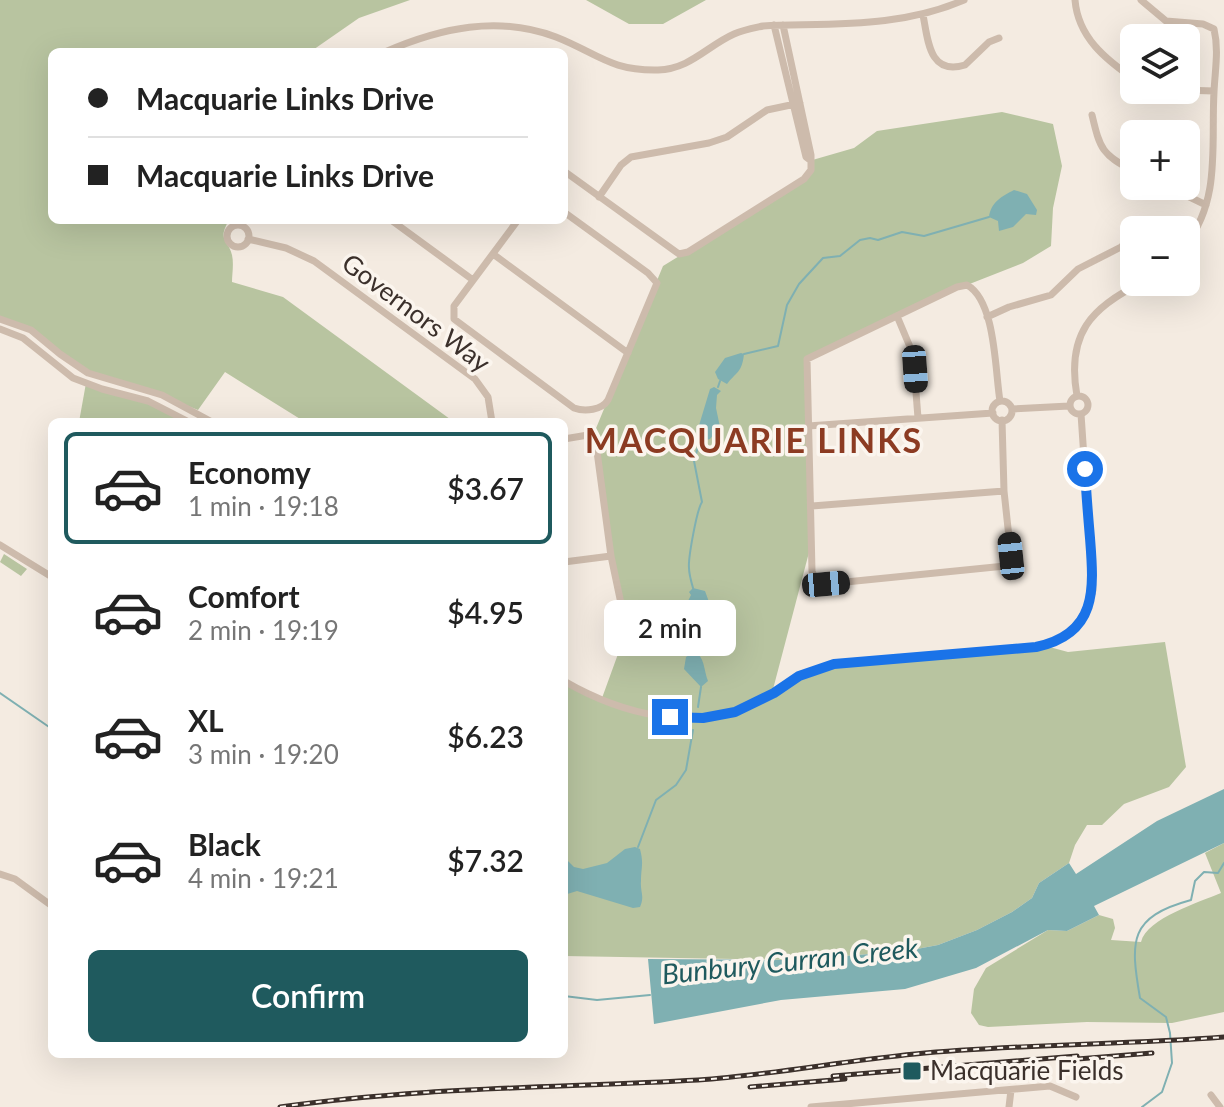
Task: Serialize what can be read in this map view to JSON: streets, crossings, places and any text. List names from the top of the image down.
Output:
{
  "streets": {
    "street": ["Governors Way"]
  },
  "districts": ["MACQUARIE LINKS"],
  "water": ["Bunbury Curran Creek"],
  "places": {
    "transit": ["Macquarie Fields"]
  },
  "page": {
    "map_buttons": ["+", "−"],
    "banner": ["Macquarie Links Drive", "Macquarie Links Drive"],
    "list": [
      {
        "name": "Economy",
        "note": "1 min · 19:18",
        "value": "$3.67"
      },
      {
        "name": "Comfort",
        "note": "2 min · 19:19",
        "value": "$4.95"
      },
      {
        "name": "XL",
        "note": "3 min · 19:20",
        "value": "$6.23"
      },
      {
        "name": "Black",
        "note": "4 min · 19:21",
        "value": "$7.32"
      }
    ],
    "bubble": "2 min",
    "buttons": "Confirm"
  }
}
